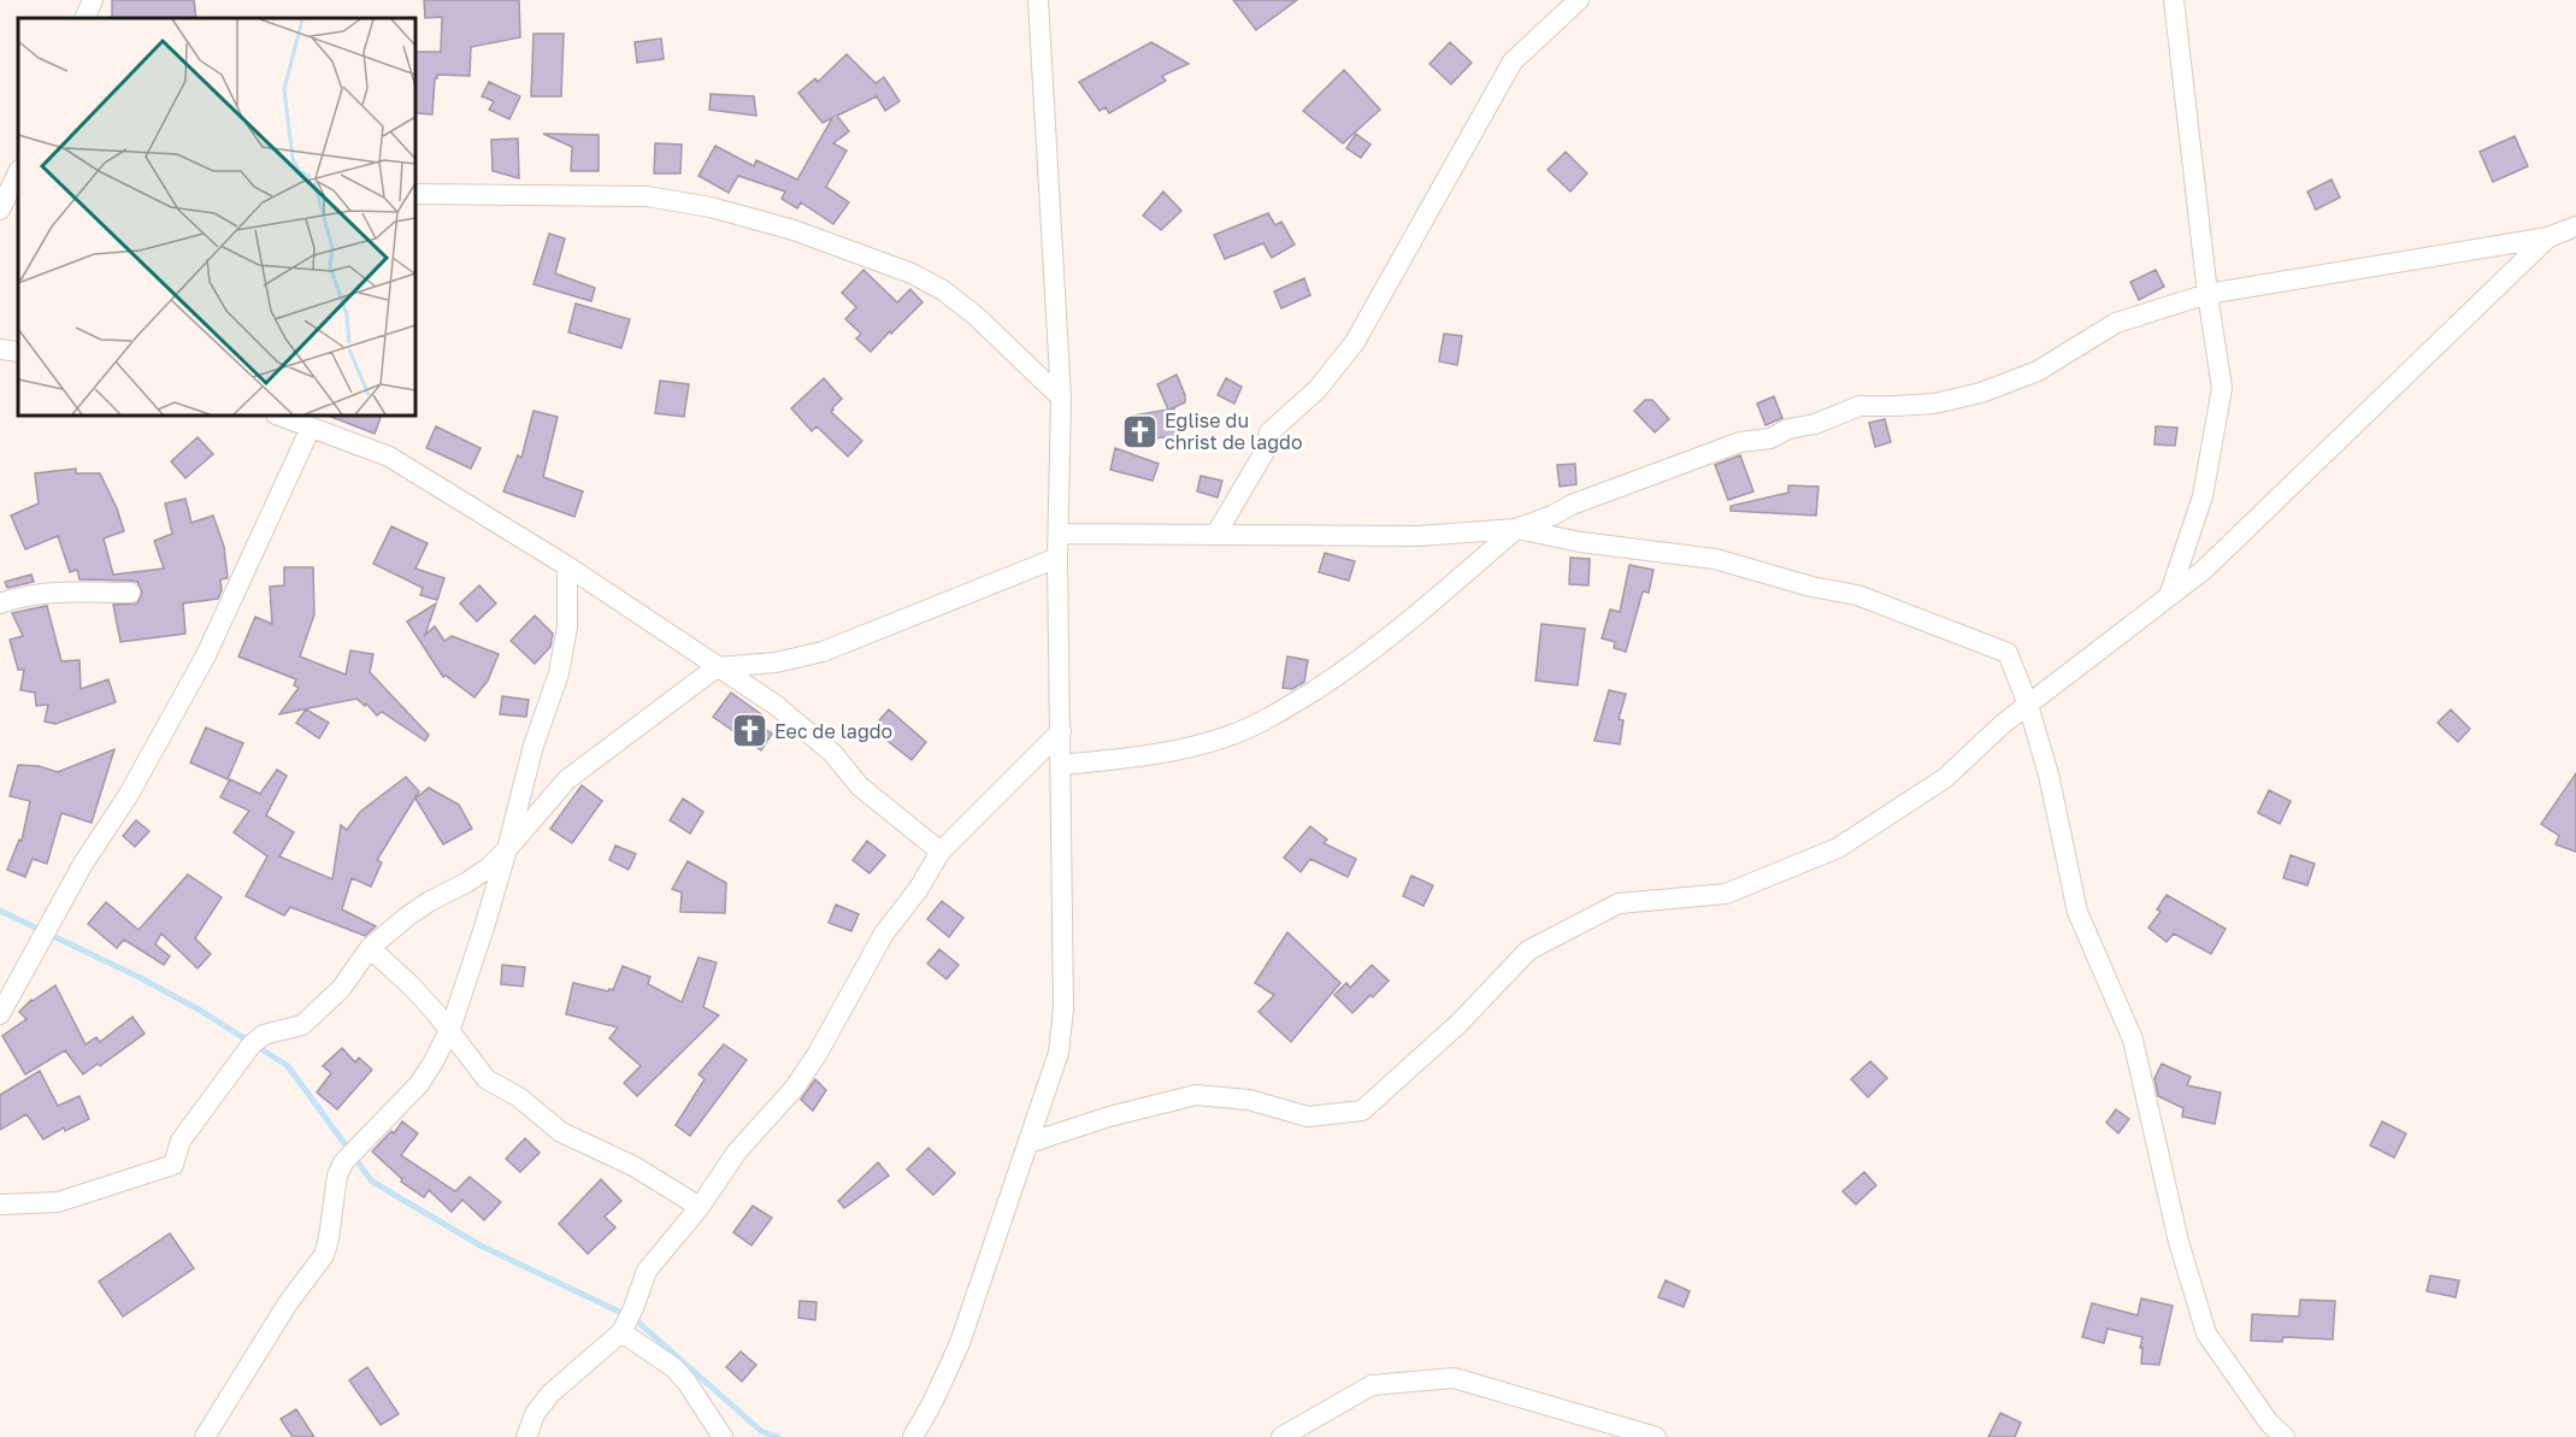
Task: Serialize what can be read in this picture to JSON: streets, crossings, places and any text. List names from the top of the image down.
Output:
{
  "places": {
    "church": ["Eglise du christ de lagdo", "Eec de lagdo"]
  }
}
